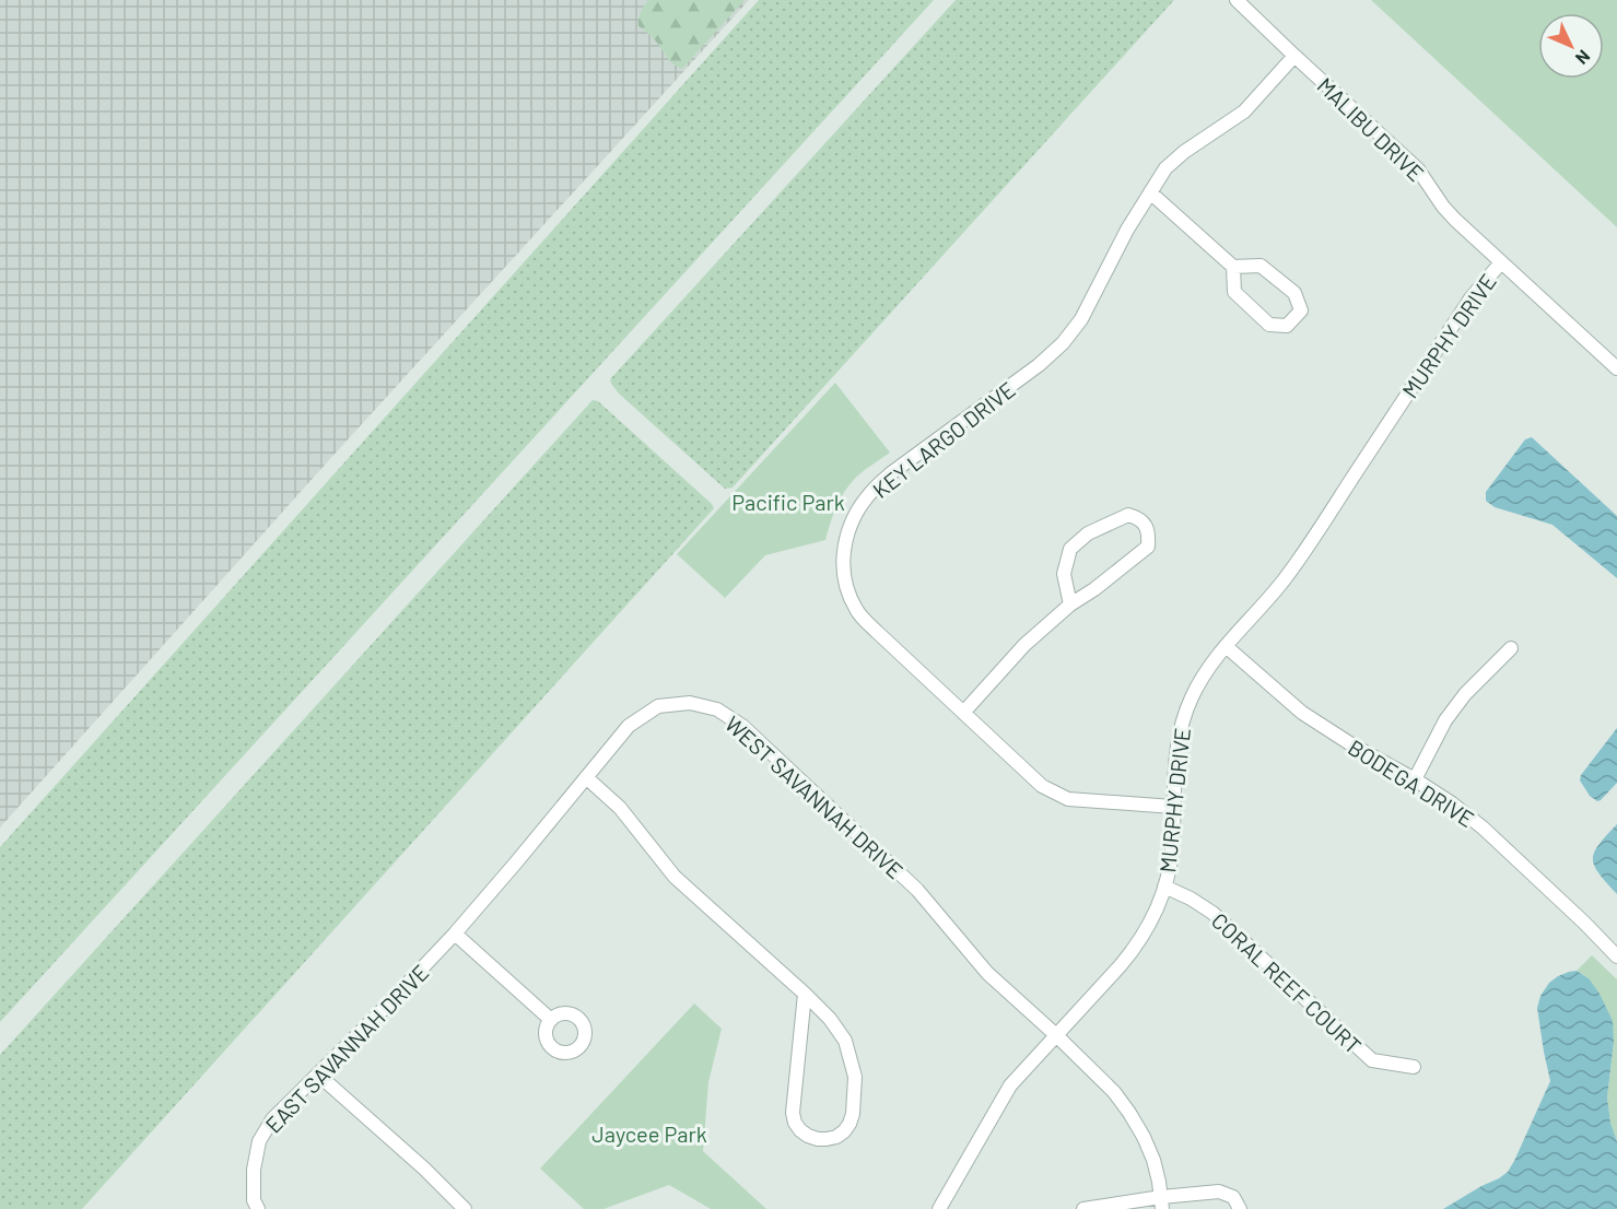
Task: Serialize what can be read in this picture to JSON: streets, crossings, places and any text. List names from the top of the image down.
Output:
{
  "streets": {
    "street": [
      "MALIBU DRIVE",
      "MURPHY DRIVE",
      "KEY LARGO DRIVE",
      "BODEGA DRIVE",
      "WEST SAVANNAH DRIVE",
      "CORAL REEF COURT",
      "EAST SAVANNAH DRIVE"
    ]
  },
  "crossings": [
    ["MALIBU DRIVE", "MURPHY DRIVE"],
    ["MALIBU DRIVE", "KEY LARGO DRIVE"],
    ["MURPHY DRIVE", "KEY LARGO DRIVE"],
    ["MURPHY DRIVE", "BODEGA DRIVE"],
    ["MURPHY DRIVE", "WEST SAVANNAH DRIVE"],
    ["MURPHY DRIVE", "CORAL REEF COURT"],
    ["WEST SAVANNAH DRIVE", "EAST SAVANNAH DRIVE"]
  ],
  "parks": ["Pacific Park", "Jaycee Park"],
  "north": "bottom right"
}
